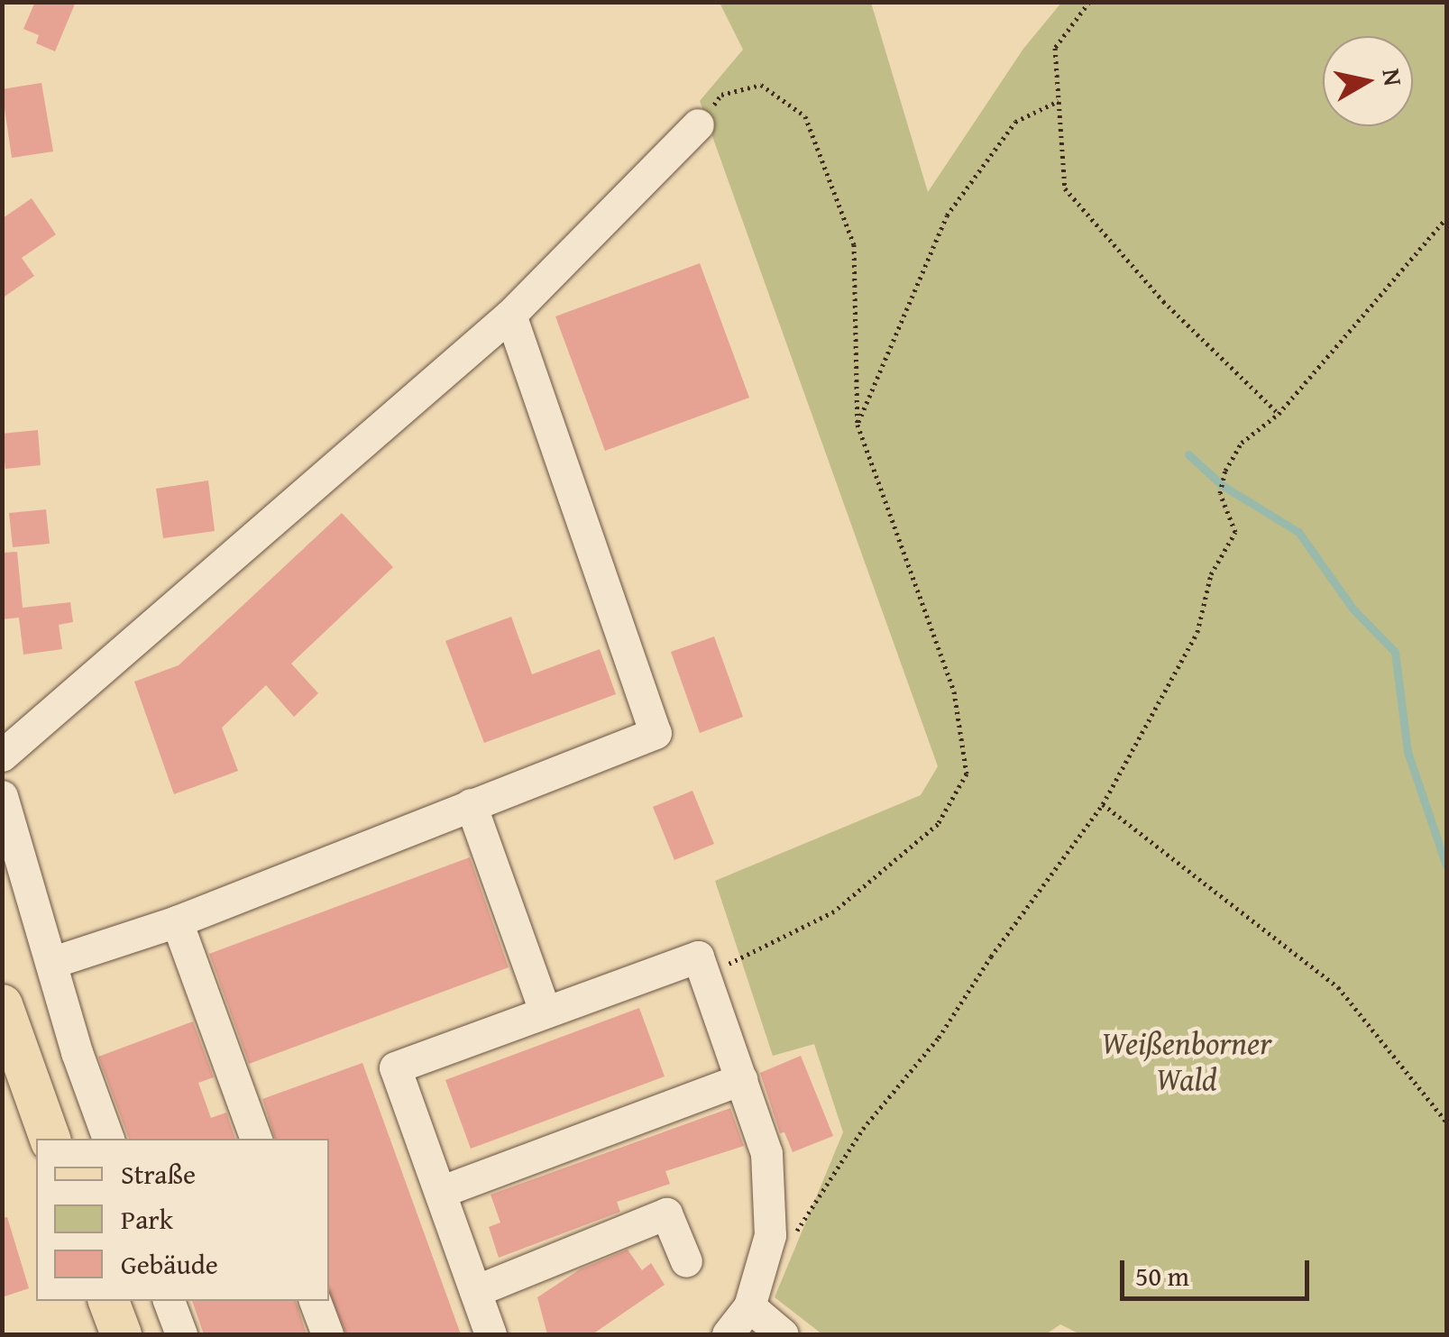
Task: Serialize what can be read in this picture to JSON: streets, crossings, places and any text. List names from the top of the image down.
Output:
{
  "parks": ["Weißenborner Wald"],
  "legend": ["Straße", "Park", "Gebäude"],
  "scale_bar": "50 m",
  "north": "right"
}
